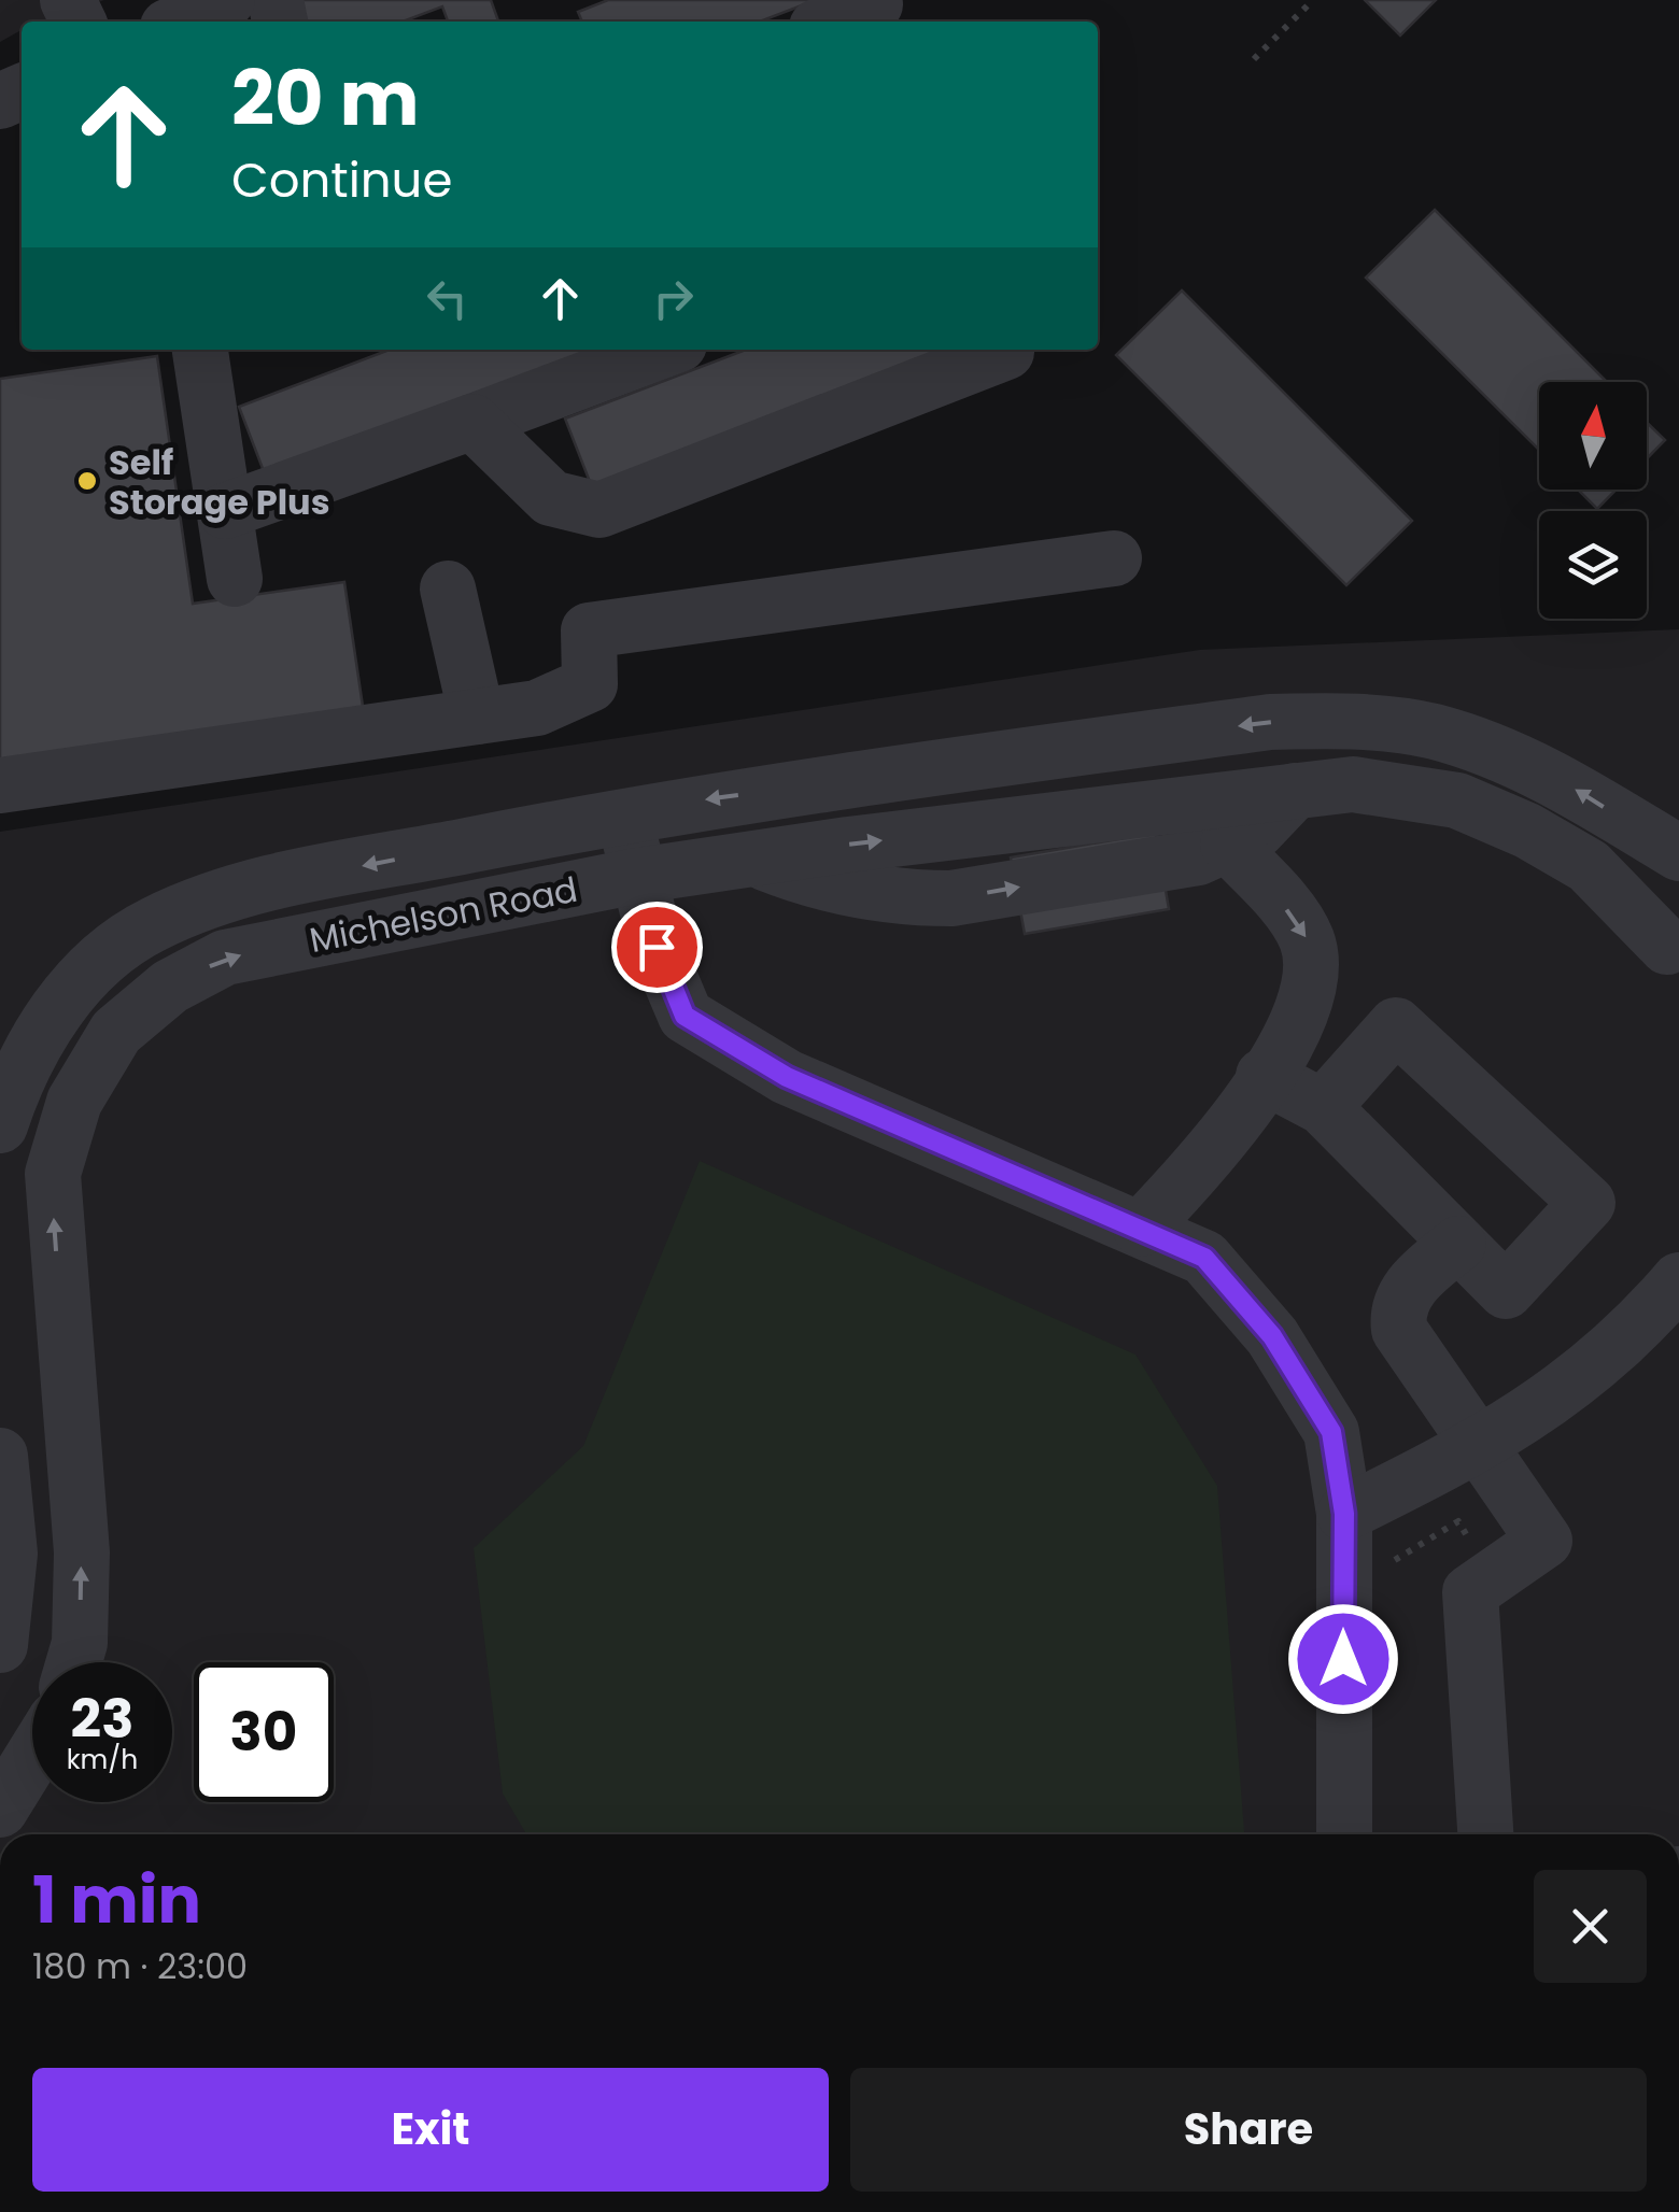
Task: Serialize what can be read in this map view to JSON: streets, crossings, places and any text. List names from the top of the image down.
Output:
{
  "streets": {
    "street": ["Michelson Road"]
  },
  "places": ["Self Storage Plus"],
  "north": "top",
  "page": {
    "turn": ["20 m", "Continue"],
    "speed": "23 km/h",
    "limit": "30",
    "heading": ["1 min", "180 m · 23:00"],
    "buttons": ["Exit", "Share"]
  }
}
